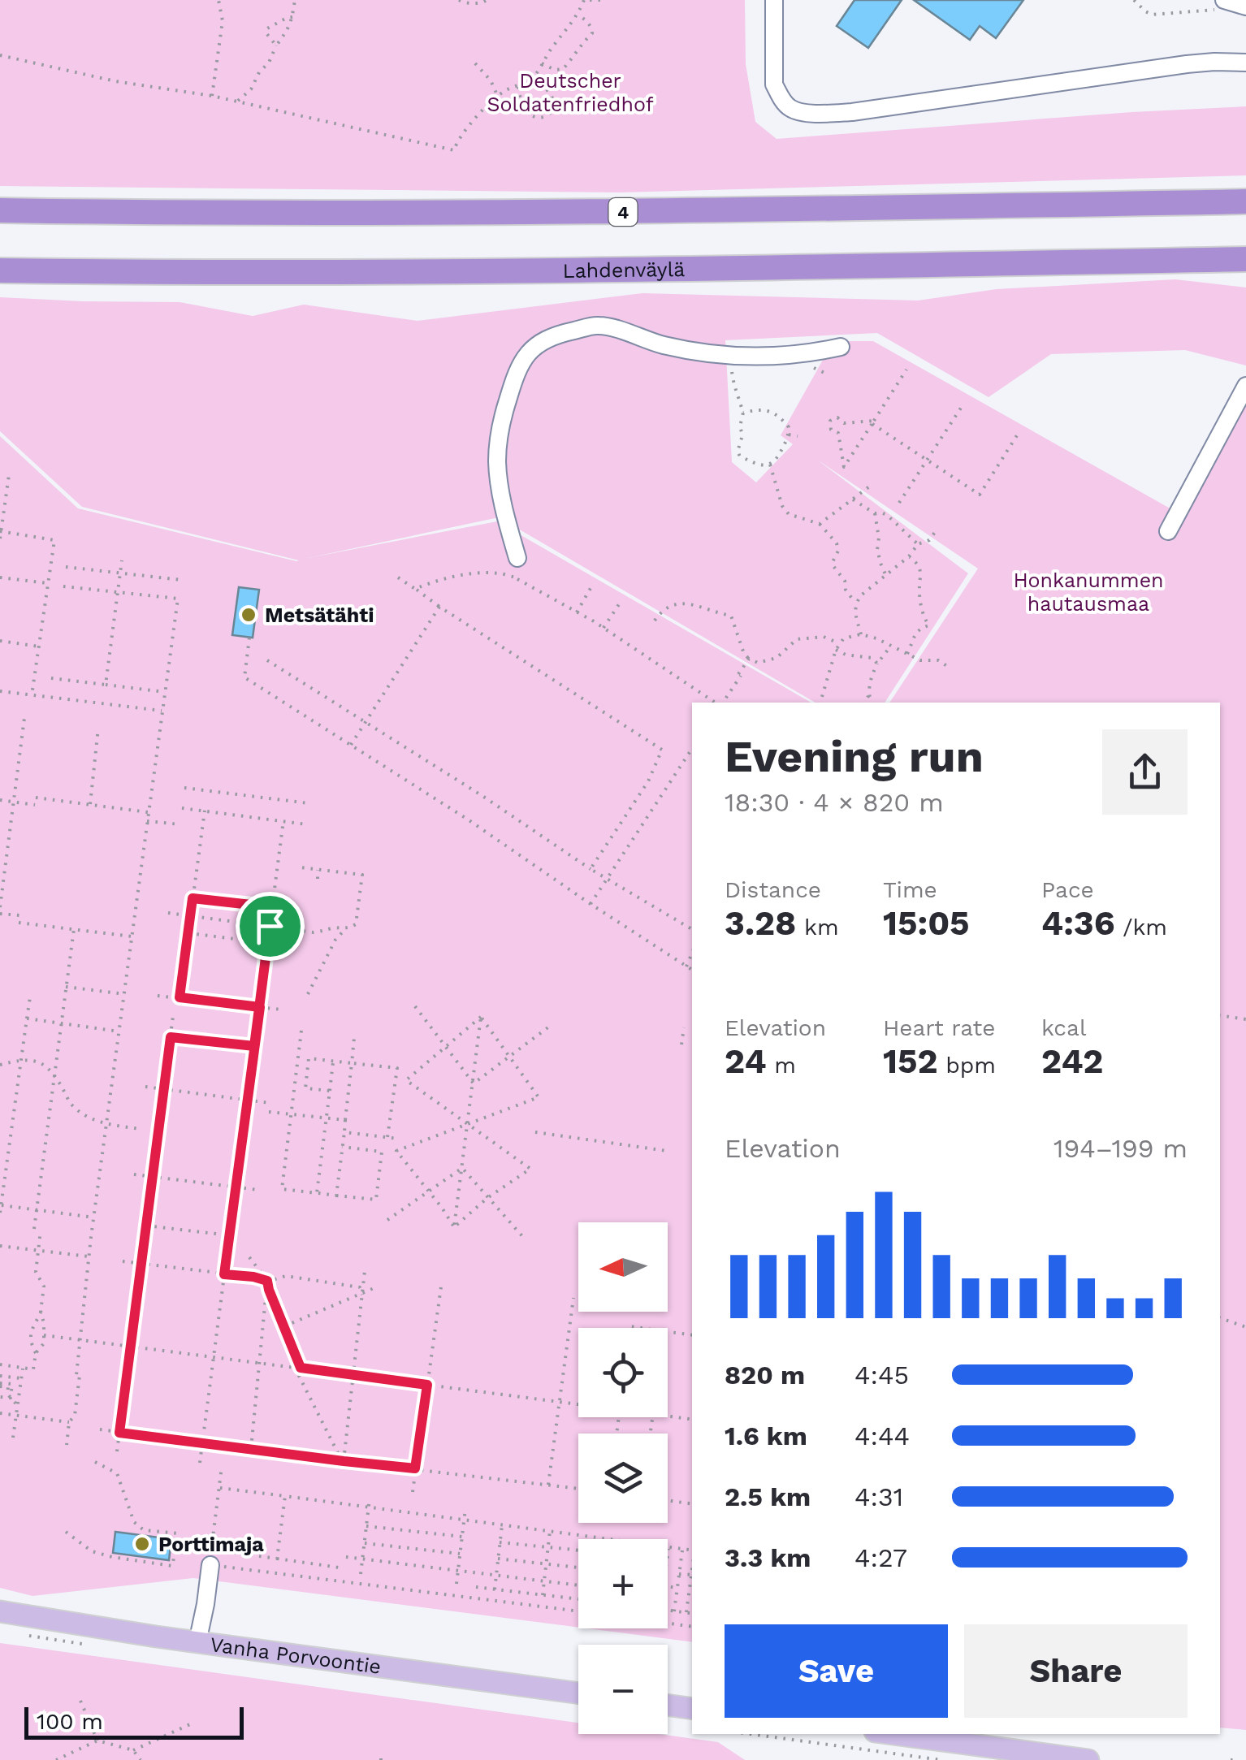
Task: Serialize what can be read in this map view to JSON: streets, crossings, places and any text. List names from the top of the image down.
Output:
{
  "streets": {
    "highway": ["4", "Lahdenväylä"],
    "main road": ["Vanha Porvoontie"]
  },
  "parks": ["Deutscher Soldatenfriedhof", "Honkanummen hautausmaa"],
  "places": ["Metsätähti", "Porttimaja"],
  "scale_bar": "100 m",
  "north": "left",
  "page": {
    "heading": ["Evening run", "18:30 · 4 × 820 m"],
    "stats": [
      ["Distance", "3.28 km"],
      ["Time", "15:05"],
      ["Pace", "4:36 /km"],
      ["Elevation", "24 m"],
      ["Heart rate", "152 bpm"],
      ["kcal", "242"]
    ],
    "chart": ["Elevation", "194–199 m"],
    "map_buttons": ["+", "−"],
    "list": [
      {
        "name": "820 m",
        "note": "4:45"
      },
      {
        "name": "1.6 km",
        "note": "4:44"
      },
      {
        "name": "2.5 km",
        "note": "4:31"
      },
      {
        "name": "3.3 km",
        "note": "4:27"
      }
    ],
    "buttons": ["Save", "Share"],
    "scale": "100 m"
  }
}
